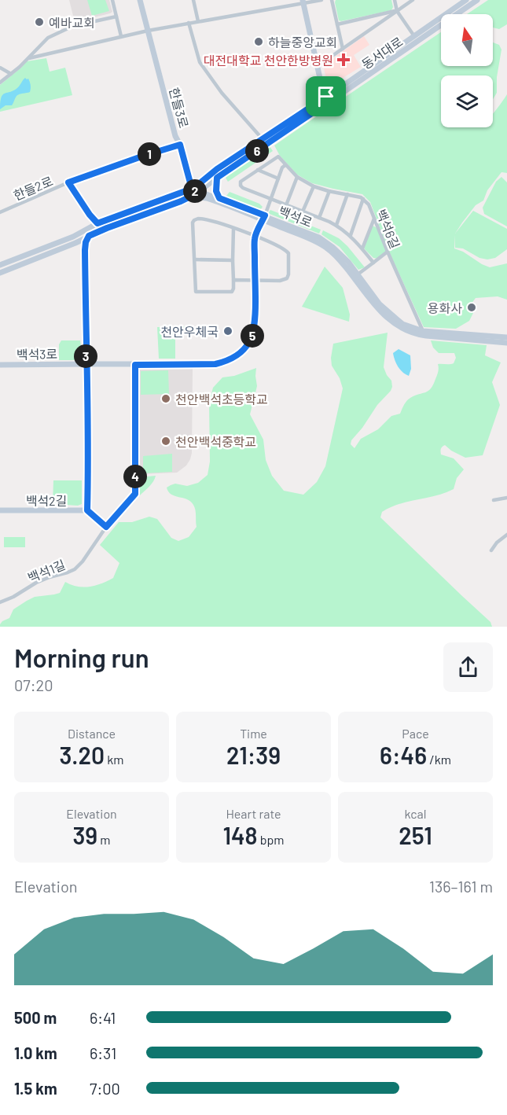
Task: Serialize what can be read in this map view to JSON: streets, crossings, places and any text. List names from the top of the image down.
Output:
{
  "streets": {
    "main road": [
      "동서대로",
      "한들3로",
      "백석로",
      "백석3로",
      "백석2길"
    ],
    "street": ["한들2로", "백석6길", "백석1길"]
  },
  "crossings": [
    ["동서대로", "한들3로"],
    ["동서대로", "백석로"],
    ["한들3로", "한들2로"],
    ["한들3로", "백석로"],
    ["백석로", "백석6길"],
    ["백석로", "백석3로"],
    ["백석6길", "백석3로"],
    ["백석3로", "백석1길"]
  ],
  "places": {
    "other": [
      "예바교회",
      "하늘중앙교회",
      "용화사",
      "천안우체국",
      "천안백석초등학교",
      "천안백석중학교"
    ],
    "health": ["대전대학교 천안한방병원"]
  },
  "north": "top",
  "page": {
    "pins": [
      "6",
      "1",
      "2",
      "5",
      "3",
      "4"
    ],
    "heading": ["Morning run", "07:20"],
    "stats": [
      ["Distance", "3.20 km"],
      ["Time", "21:39"],
      ["Pace", "6:46 /km"],
      ["Elevation", "39 m"],
      ["Heart rate", "148 bpm"],
      ["kcal", "251"]
    ],
    "chart": ["Elevation", "136–161 m"],
    "list": [
      {
        "name": "500 m",
        "note": "6:41"
      },
      {
        "name": "1.0 km",
        "note": "6:31"
      },
      {
        "name": "1.5 km",
        "note": "7:00"
      }
    ]
  }
}
